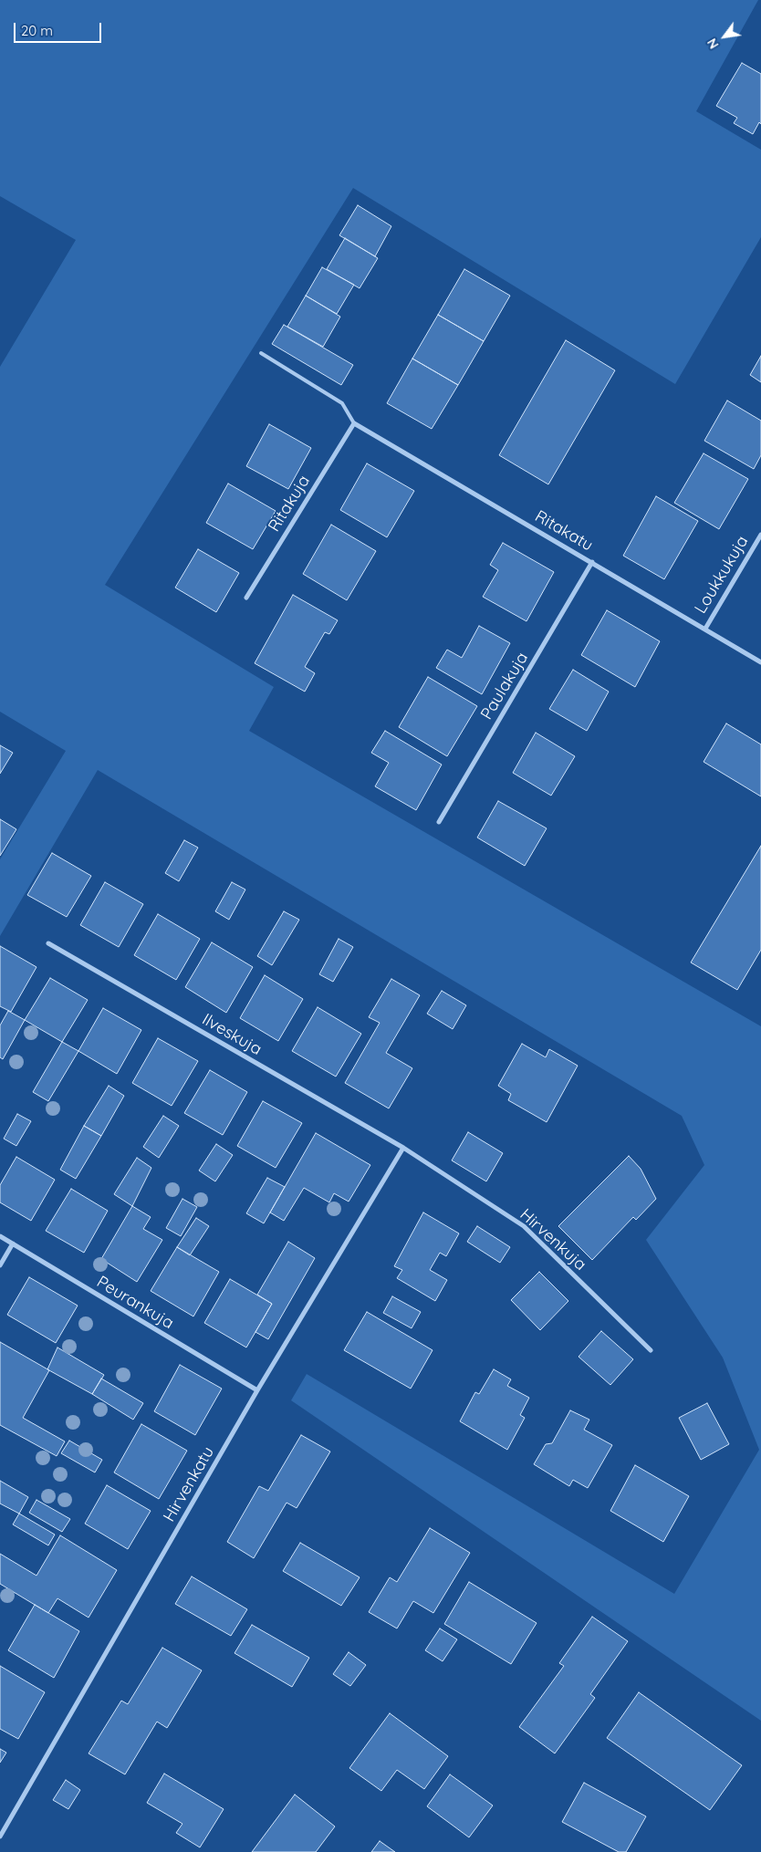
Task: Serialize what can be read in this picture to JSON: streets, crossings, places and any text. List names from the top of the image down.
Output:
{
  "streets": {
    "street": [
      "Ritakuja",
      "Ritakatu",
      "Loukkukuja",
      "Paulakuja",
      "Ilveskuja",
      "Hirvenkuja",
      "Peurankuja",
      "Hirvenkatu"
    ]
  },
  "crossings": [
    ["Ritakuja", "Ritakatu"],
    ["Ritakatu", "Loukkukuja"],
    ["Ritakatu", "Paulakuja"],
    ["Ilveskuja", "Hirvenkuja"],
    ["Ilveskuja", "Hirvenkatu"],
    ["Hirvenkuja", "Hirvenkatu"],
    ["Peurankuja", "Hirvenkatu"]
  ],
  "scale_bar": "20 m",
  "north": "bottom left"
}
